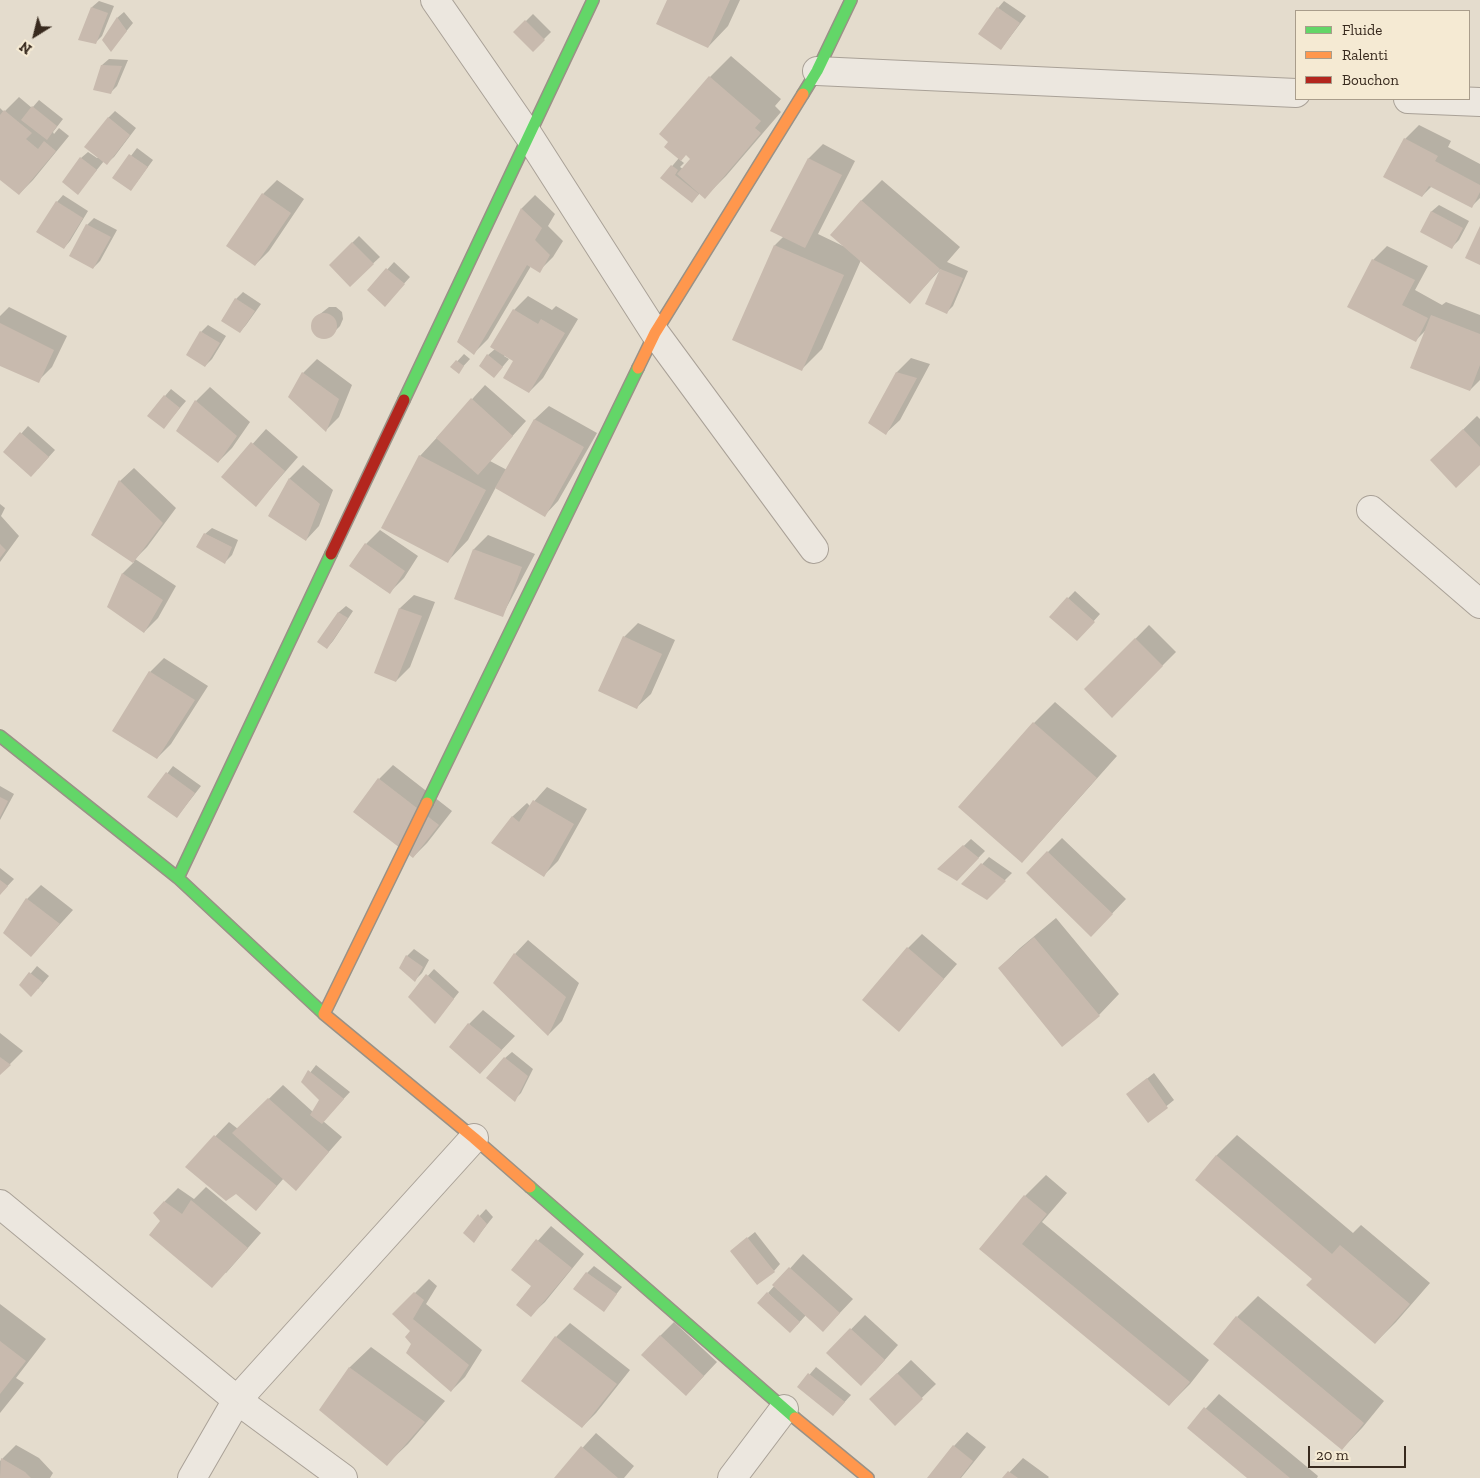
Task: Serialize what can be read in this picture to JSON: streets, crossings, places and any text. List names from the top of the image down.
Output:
{
  "legend": ["Fluide", "Ralenti", "Bouchon"],
  "scale_bar": "20 m",
  "north": "bottom left"
}
